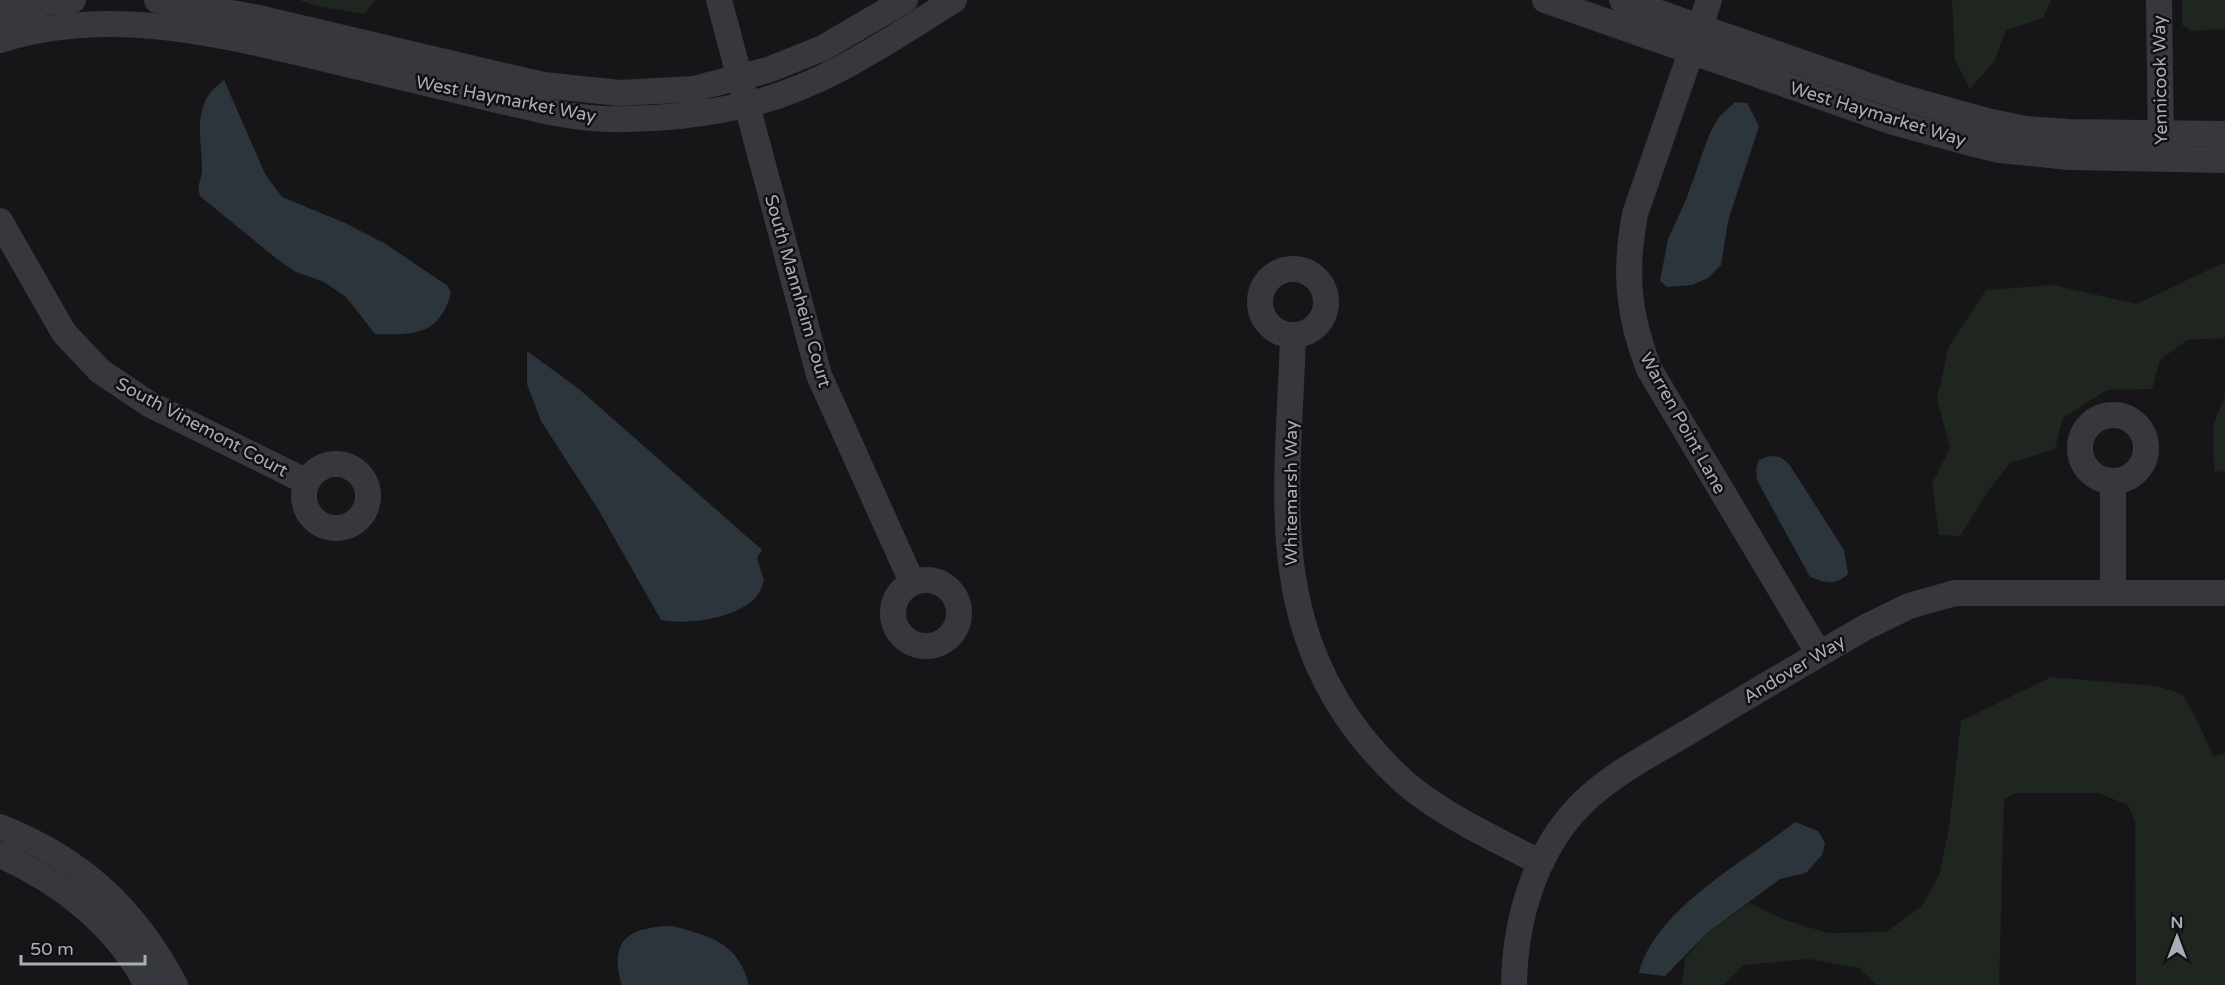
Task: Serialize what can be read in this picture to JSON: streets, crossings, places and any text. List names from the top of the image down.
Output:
{
  "streets": {
    "street": [
      "Yennicook Way",
      "West Haymarket Way",
      "South Mannheim Court",
      "Warren Point Lane",
      "South Vinemont Court",
      "Whitemarsh Way",
      "Andover Way"
    ]
  },
  "crossings": [
    ["Yennicook Way", "West Haymarket Way"],
    ["West Haymarket Way", "South Mannheim Court"],
    ["West Haymarket Way", "Warren Point Lane"],
    ["Warren Point Lane", "Andover Way"],
    ["Whitemarsh Way", "Andover Way"]
  ],
  "scale_bar": "50 m",
  "north": "top"
}
